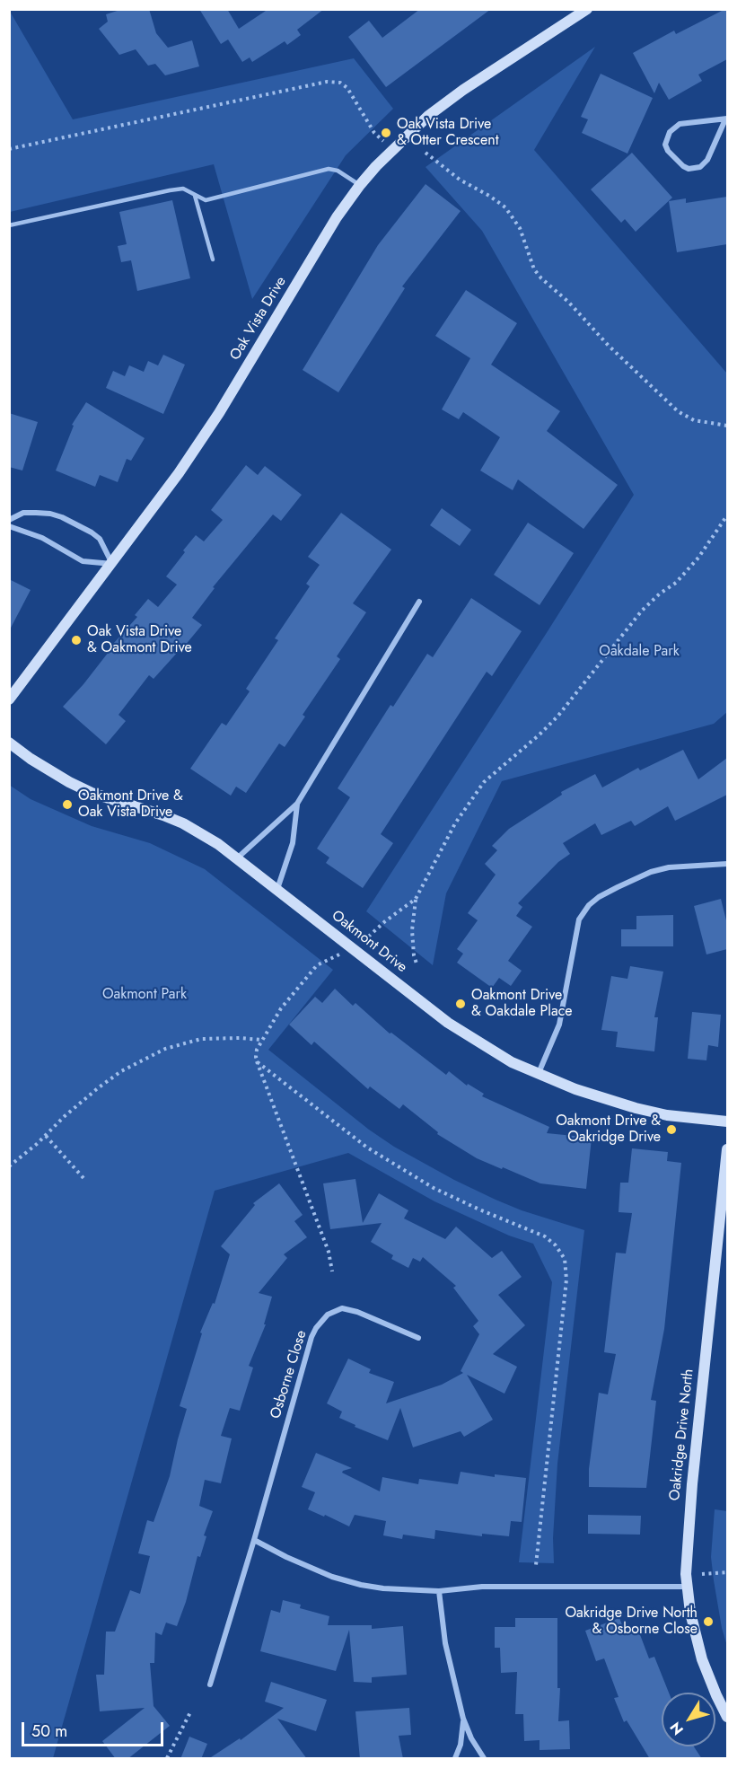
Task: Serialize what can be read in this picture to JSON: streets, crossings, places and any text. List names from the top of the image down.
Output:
{
  "streets": {
    "street": [
      "Oak Vista Drive",
      "Oakmont Drive",
      "Osborne Close",
      "Oakridge Drive North"
    ]
  },
  "parks": ["Oakdale Park", "Oakmont Park"],
  "places": [
    "Oak Vista Drive & Otter Crescent",
    "Oak Vista Drive & Oakmont Drive",
    "Oakmont Drive & Oak Vista Drive",
    "Oakmont Drive & Oakdale Place",
    "Oakmont Drive & Oakridge Drive",
    "Oakridge Drive North & Osborne Close"
  ],
  "scale_bar": "50 m",
  "north": "bottom left"
}
